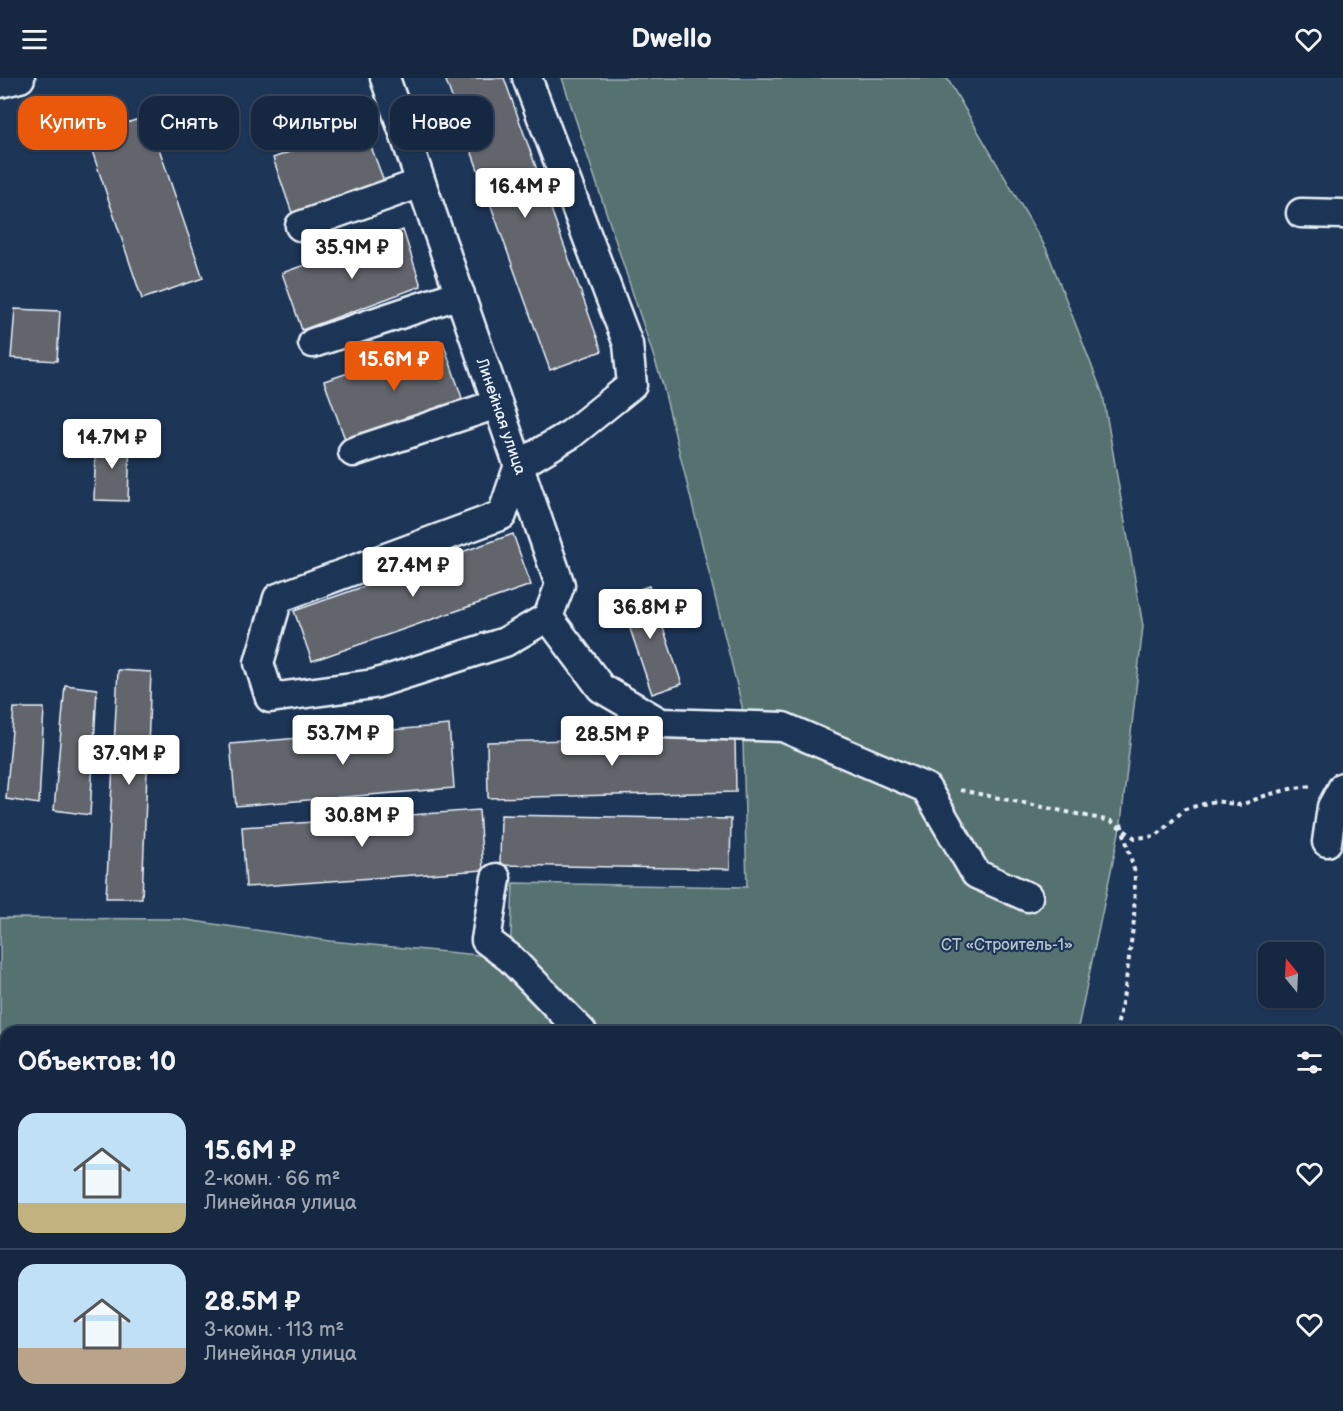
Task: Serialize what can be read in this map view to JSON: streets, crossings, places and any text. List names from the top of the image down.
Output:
{
  "streets": {
    "street": ["Линейная улица"]
  },
  "parks": ["СТ «Строитель-1»"],
  "north": "top",
  "page": {
    "header": "Dwello",
    "chip": [
      "Купить",
      "Снять",
      "Фильтры",
      "Новое"
    ],
    "price": [
      "16.4M ₽",
      "35.9M ₽",
      "15.6M ₽",
      "14.7M ₽",
      "27.4M ₽",
      "36.8M ₽",
      "53.7M ₽",
      "28.5M ₽",
      "37.9M ₽",
      "30.8M ₽"
    ],
    "heading": "Объектов: 10",
    "list": [
      {
        "name": "15.6M ₽",
        "note": "2-комн. · 66 m² · Линейная улица"
      },
      {
        "name": "28.5M ₽",
        "note": "3-комн. · 113 m² · Линейная улица"
      }
    ]
  }
}
